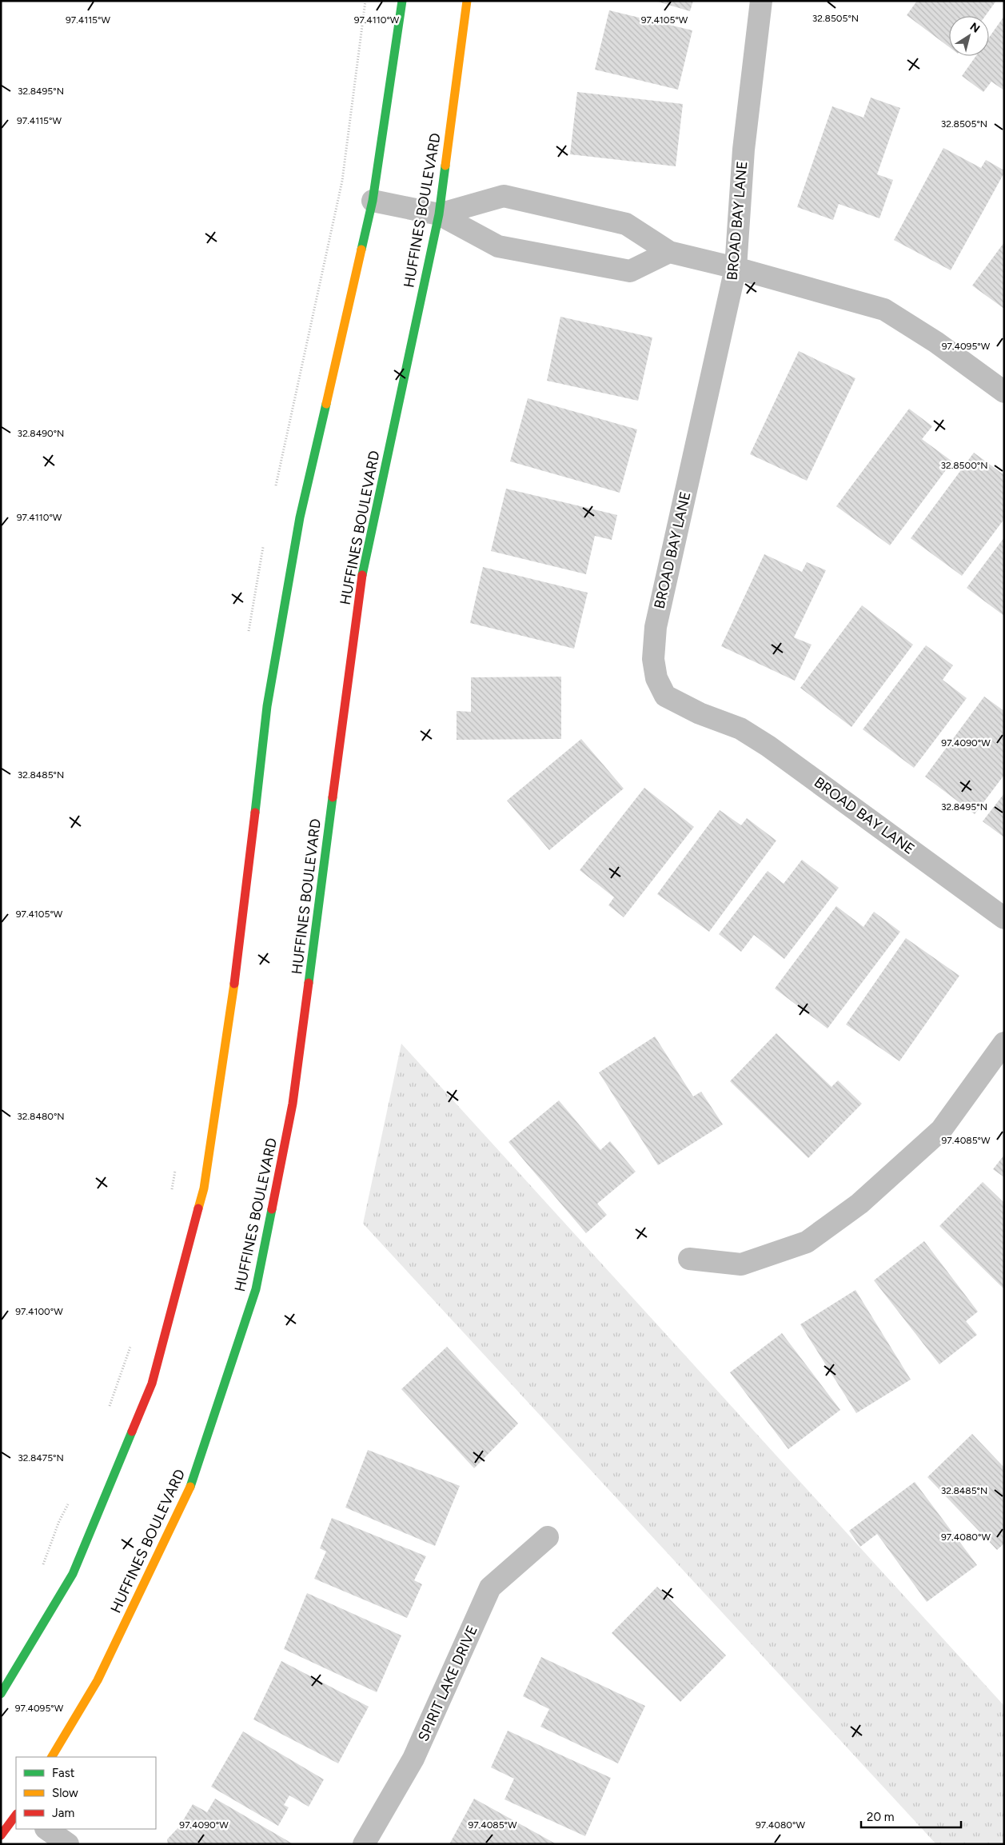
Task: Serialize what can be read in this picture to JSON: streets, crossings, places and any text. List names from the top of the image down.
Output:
{
  "streets": {
    "main road": ["HUFFINES BOULEVARD"],
    "street": ["BROAD BAY LANE", "SPIRIT LAKE DRIVE"]
  },
  "legend": ["Fast", "Slow", "Jam"],
  "scale_bar": "20 m",
  "north": "top right",
  "coordinates": [
    "32.8505°N",
    "97.4115°W",
    "97.4110°W",
    "97.4105°W",
    "32.8495°N",
    "97.4095°W",
    "32.8490°N",
    "32.8500°N",
    "97.4090°W",
    "32.8485°N",
    "32.8480°N",
    "97.4085°W",
    "97.4100°W",
    "32.8475°N",
    "97.4080°W"
  ]
}
